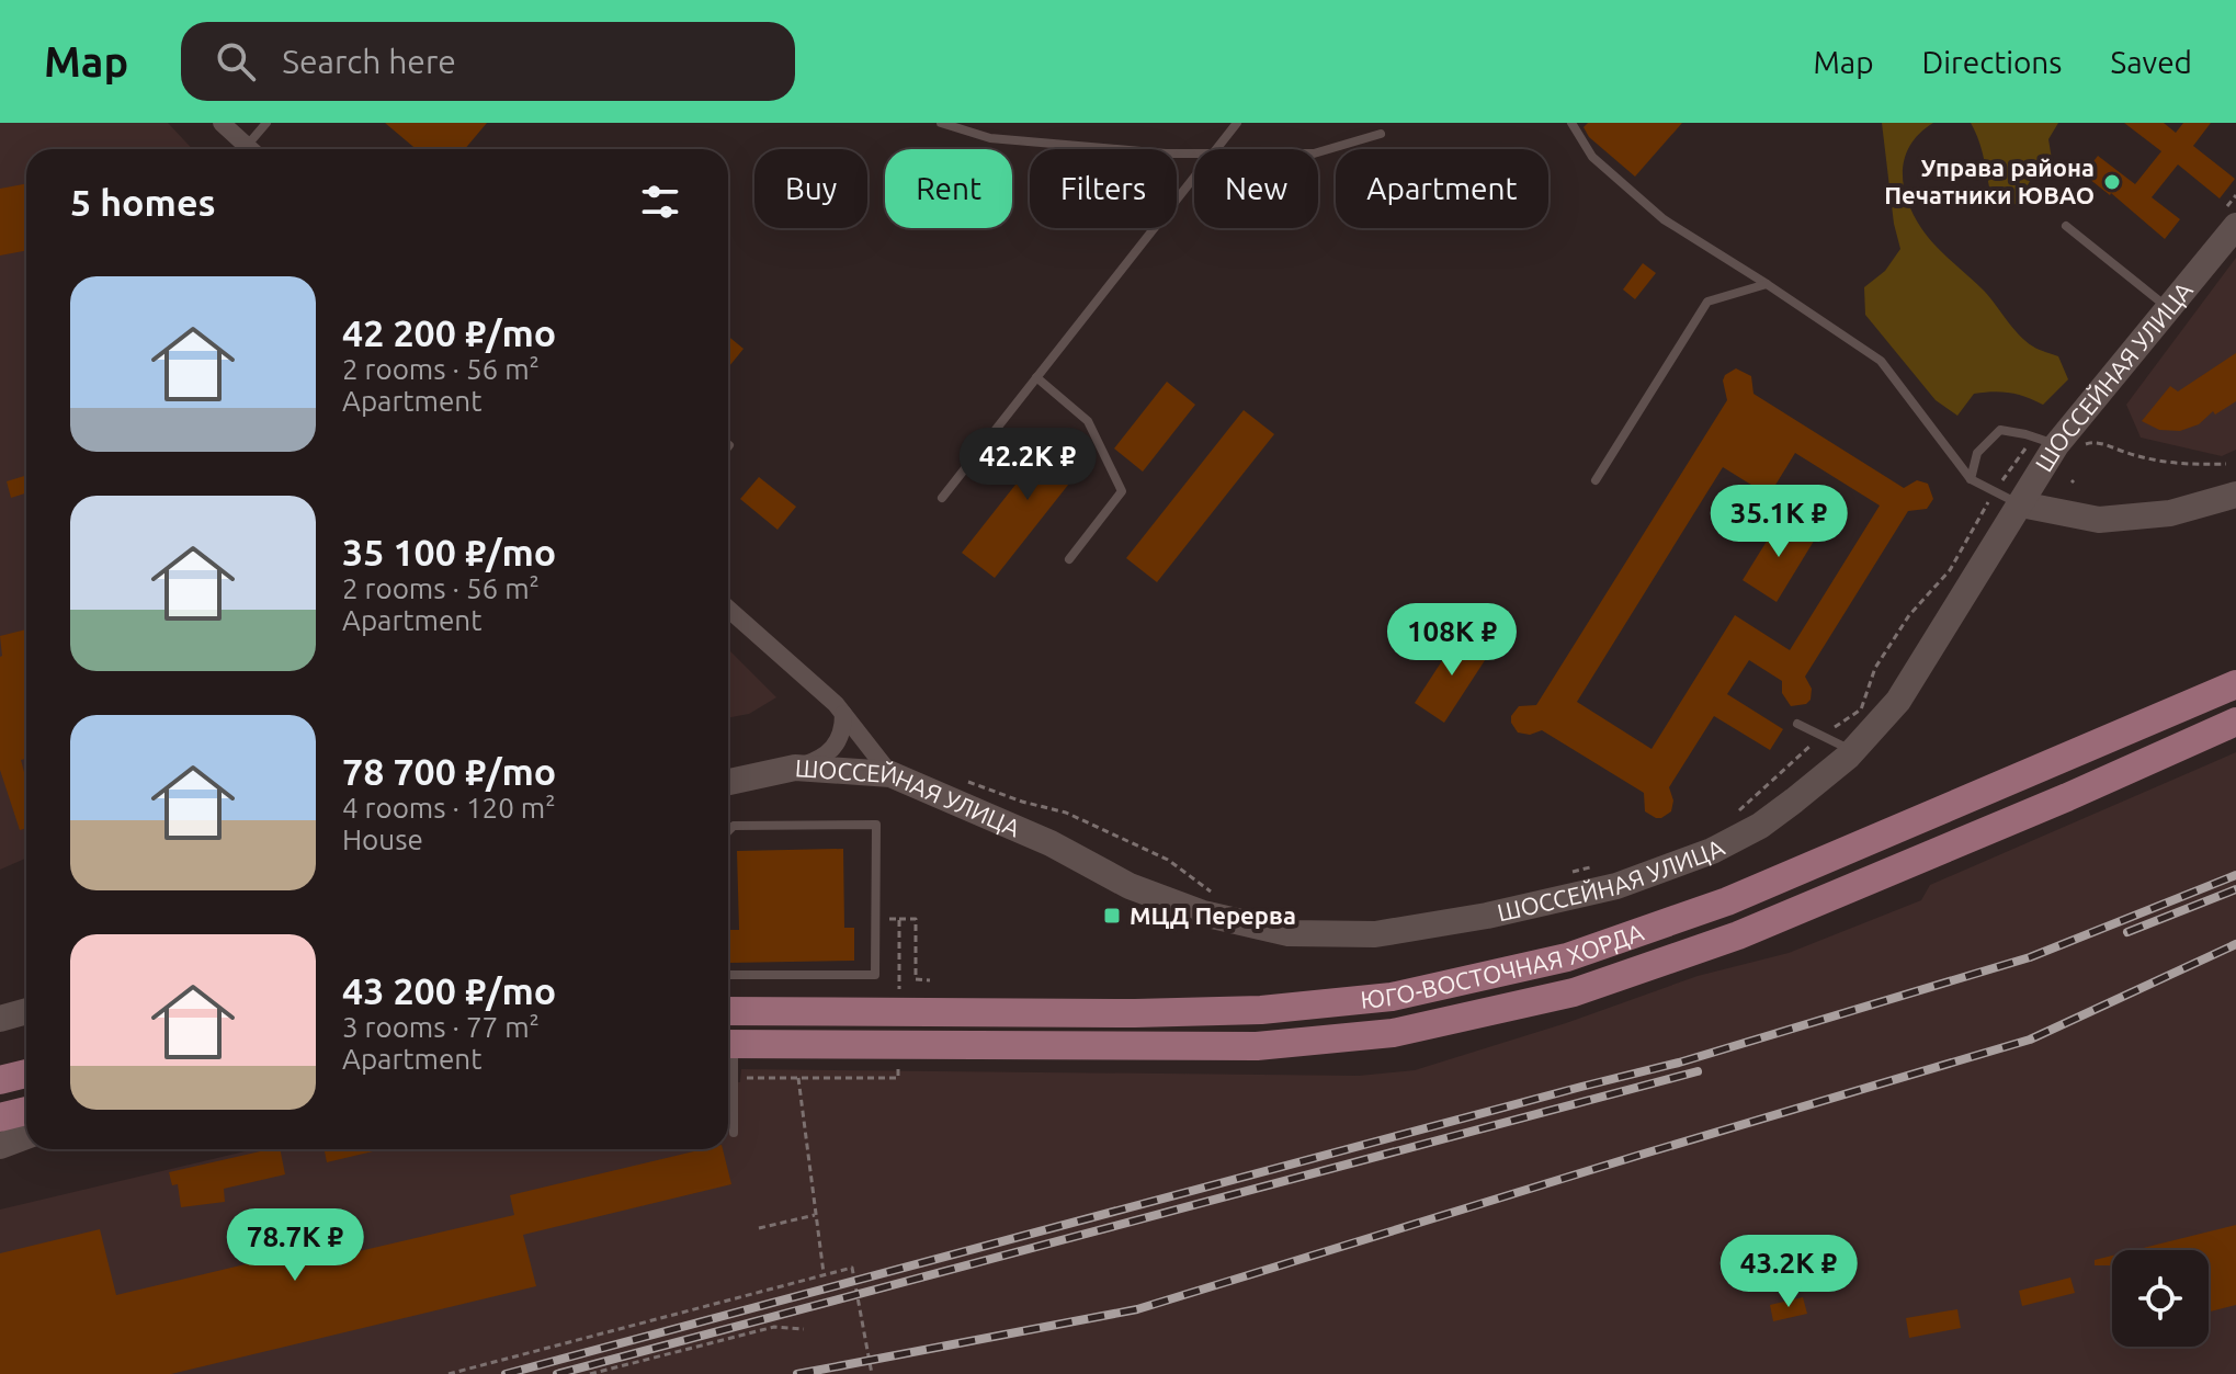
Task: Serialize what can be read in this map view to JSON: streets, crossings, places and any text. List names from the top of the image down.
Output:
{
  "streets": {
    "main road": ["ШОССЕЙНАЯ УЛИЦА", "ЮГО-ВОСТОЧНАЯ ХОРДА"]
  },
  "places": {
    "other": ["Управа района Печатники ЮВАО"],
    "transit": ["МЦД Перерва"]
  },
  "page": {
    "header": "Map",
    "search": "Search here",
    "nav": ["Map", "Directions", "Saved"],
    "chip": [
      "Buy",
      "Rent",
      "Filters",
      "New",
      "Apartment"
    ],
    "heading": "5 homes",
    "list": [
      {
        "name": "42 200 ₽/mo",
        "note": "2 rooms · 56 m² · Apartment"
      },
      {
        "name": "35 100 ₽/mo",
        "note": "2 rooms · 56 m² · Apartment"
      },
      {
        "name": "78 700 ₽/mo",
        "note": "4 rooms · 120 m² · House"
      },
      {
        "name": "43 200 ₽/mo",
        "note": "3 rooms · 77 m² · Apartment"
      }
    ],
    "price": [
      "42.2K ₽",
      "35.1K ₽",
      "108K ₽",
      "78.7K ₽",
      "43.2K ₽"
    ]
  }
}
